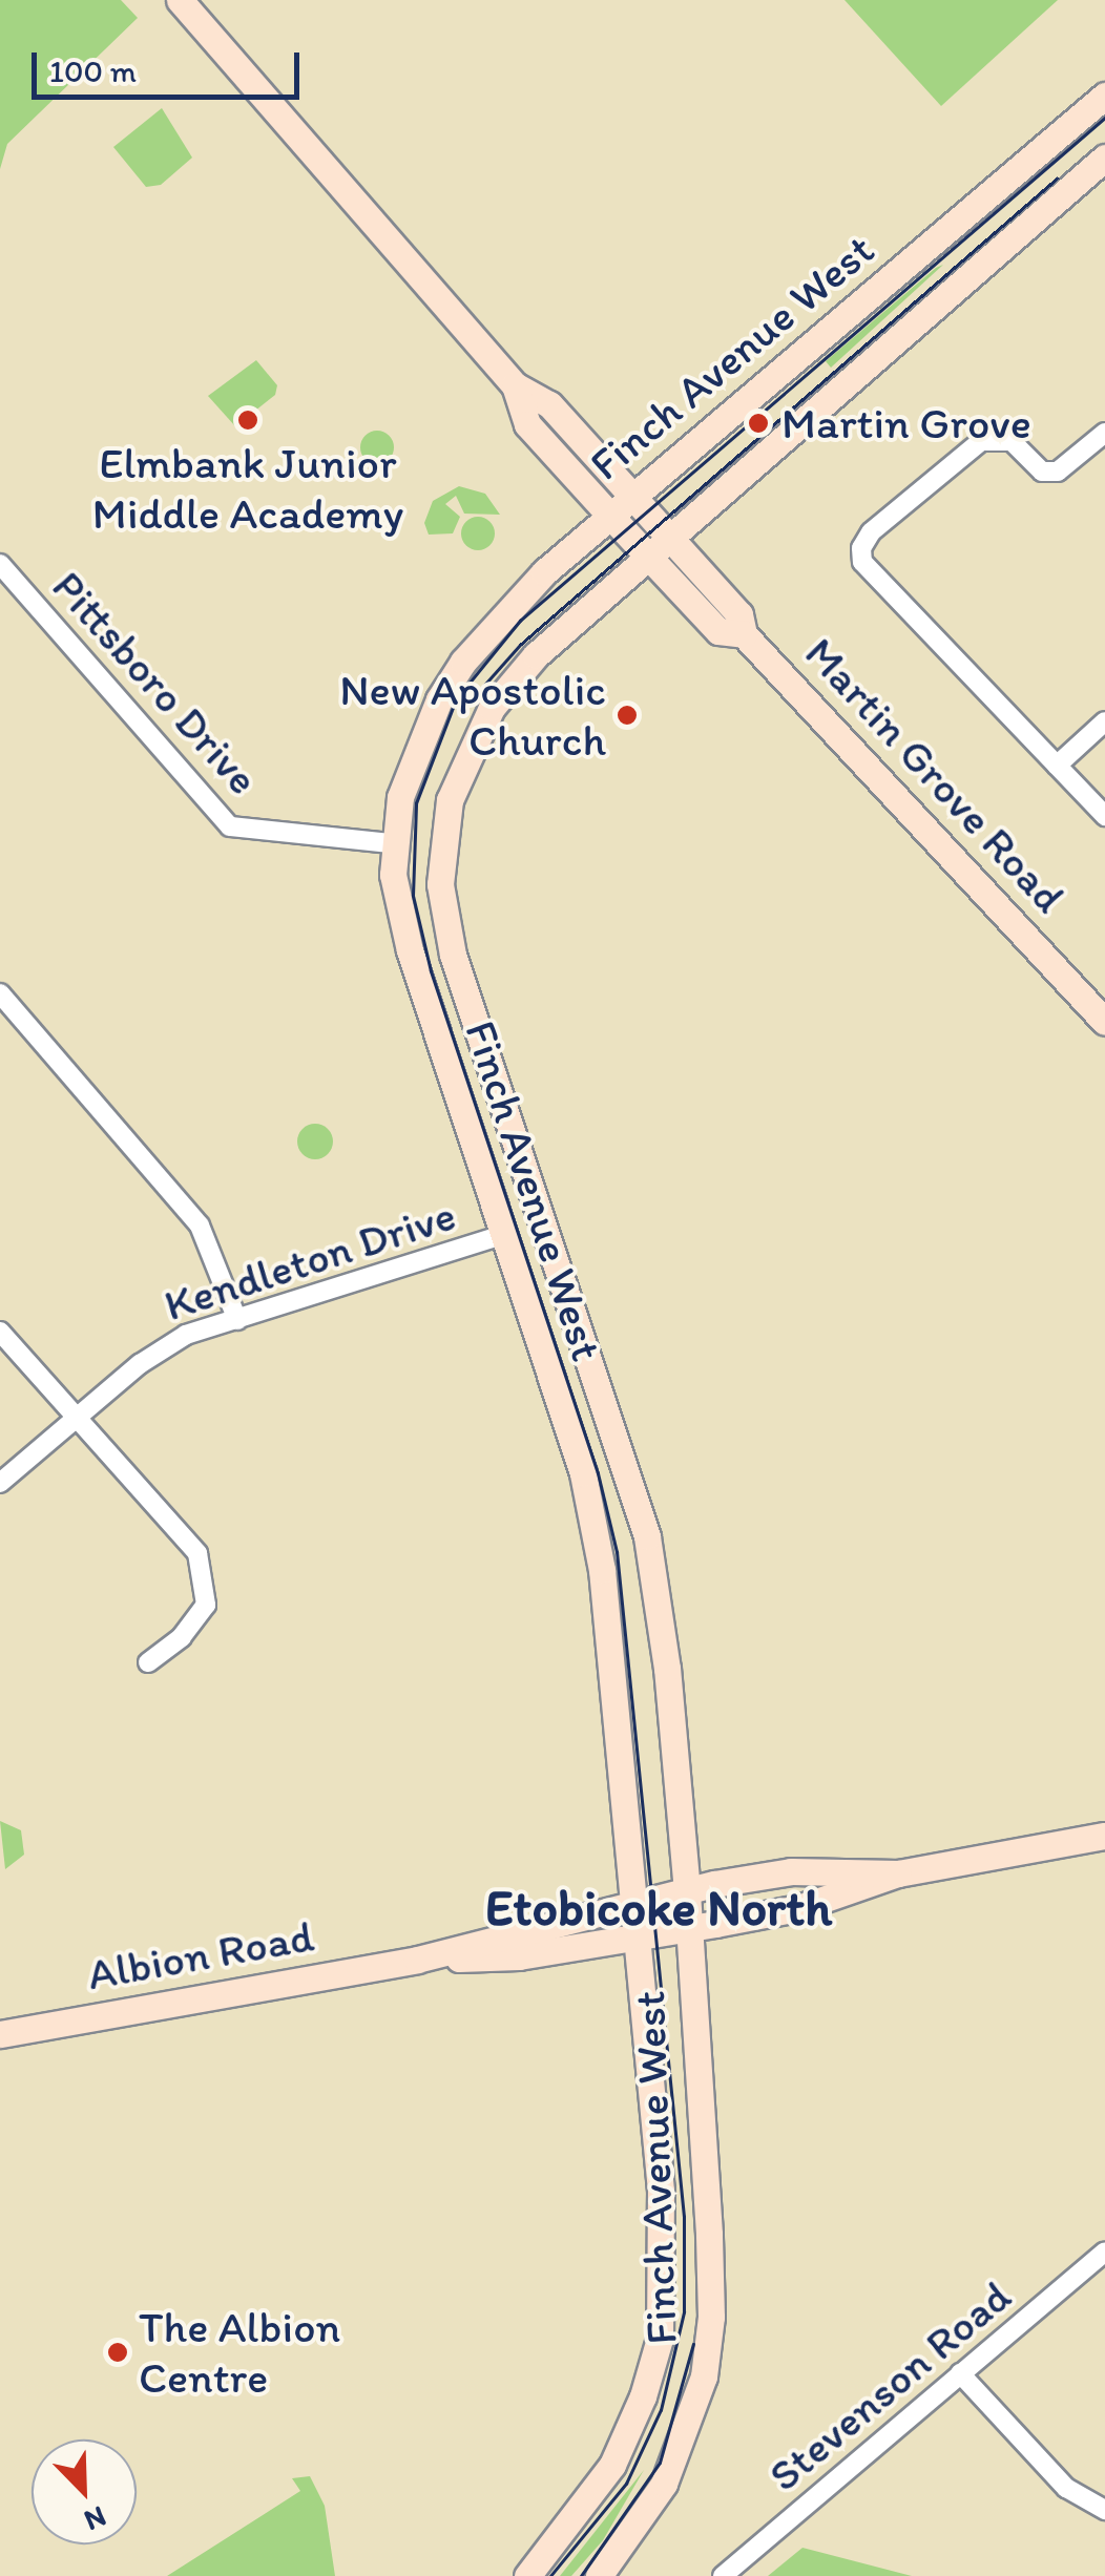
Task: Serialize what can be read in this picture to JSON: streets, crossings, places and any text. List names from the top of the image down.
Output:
{
  "streets": {
    "main road": ["Finch Avenue West", "Martin Grove Road", "Albion Road"],
    "street": ["Pittsboro Drive", "Kendleton Drive", "Stevenson Road"]
  },
  "crossings": [
    ["Finch Avenue West", "Pittsboro Drive"],
    ["Finch Avenue West", "Martin Grove Road"],
    ["Finch Avenue West", "Kendleton Drive"],
    ["Finch Avenue West", "Albion Road"]
  ],
  "districts": ["Etobicoke North"],
  "places": [
    "Elmbank Junior Middle Academy",
    "Martin Grove",
    "New Apostolic Church",
    "The Albion Centre"
  ],
  "scale_bar": "100 m",
  "north": "bottom right"
}
